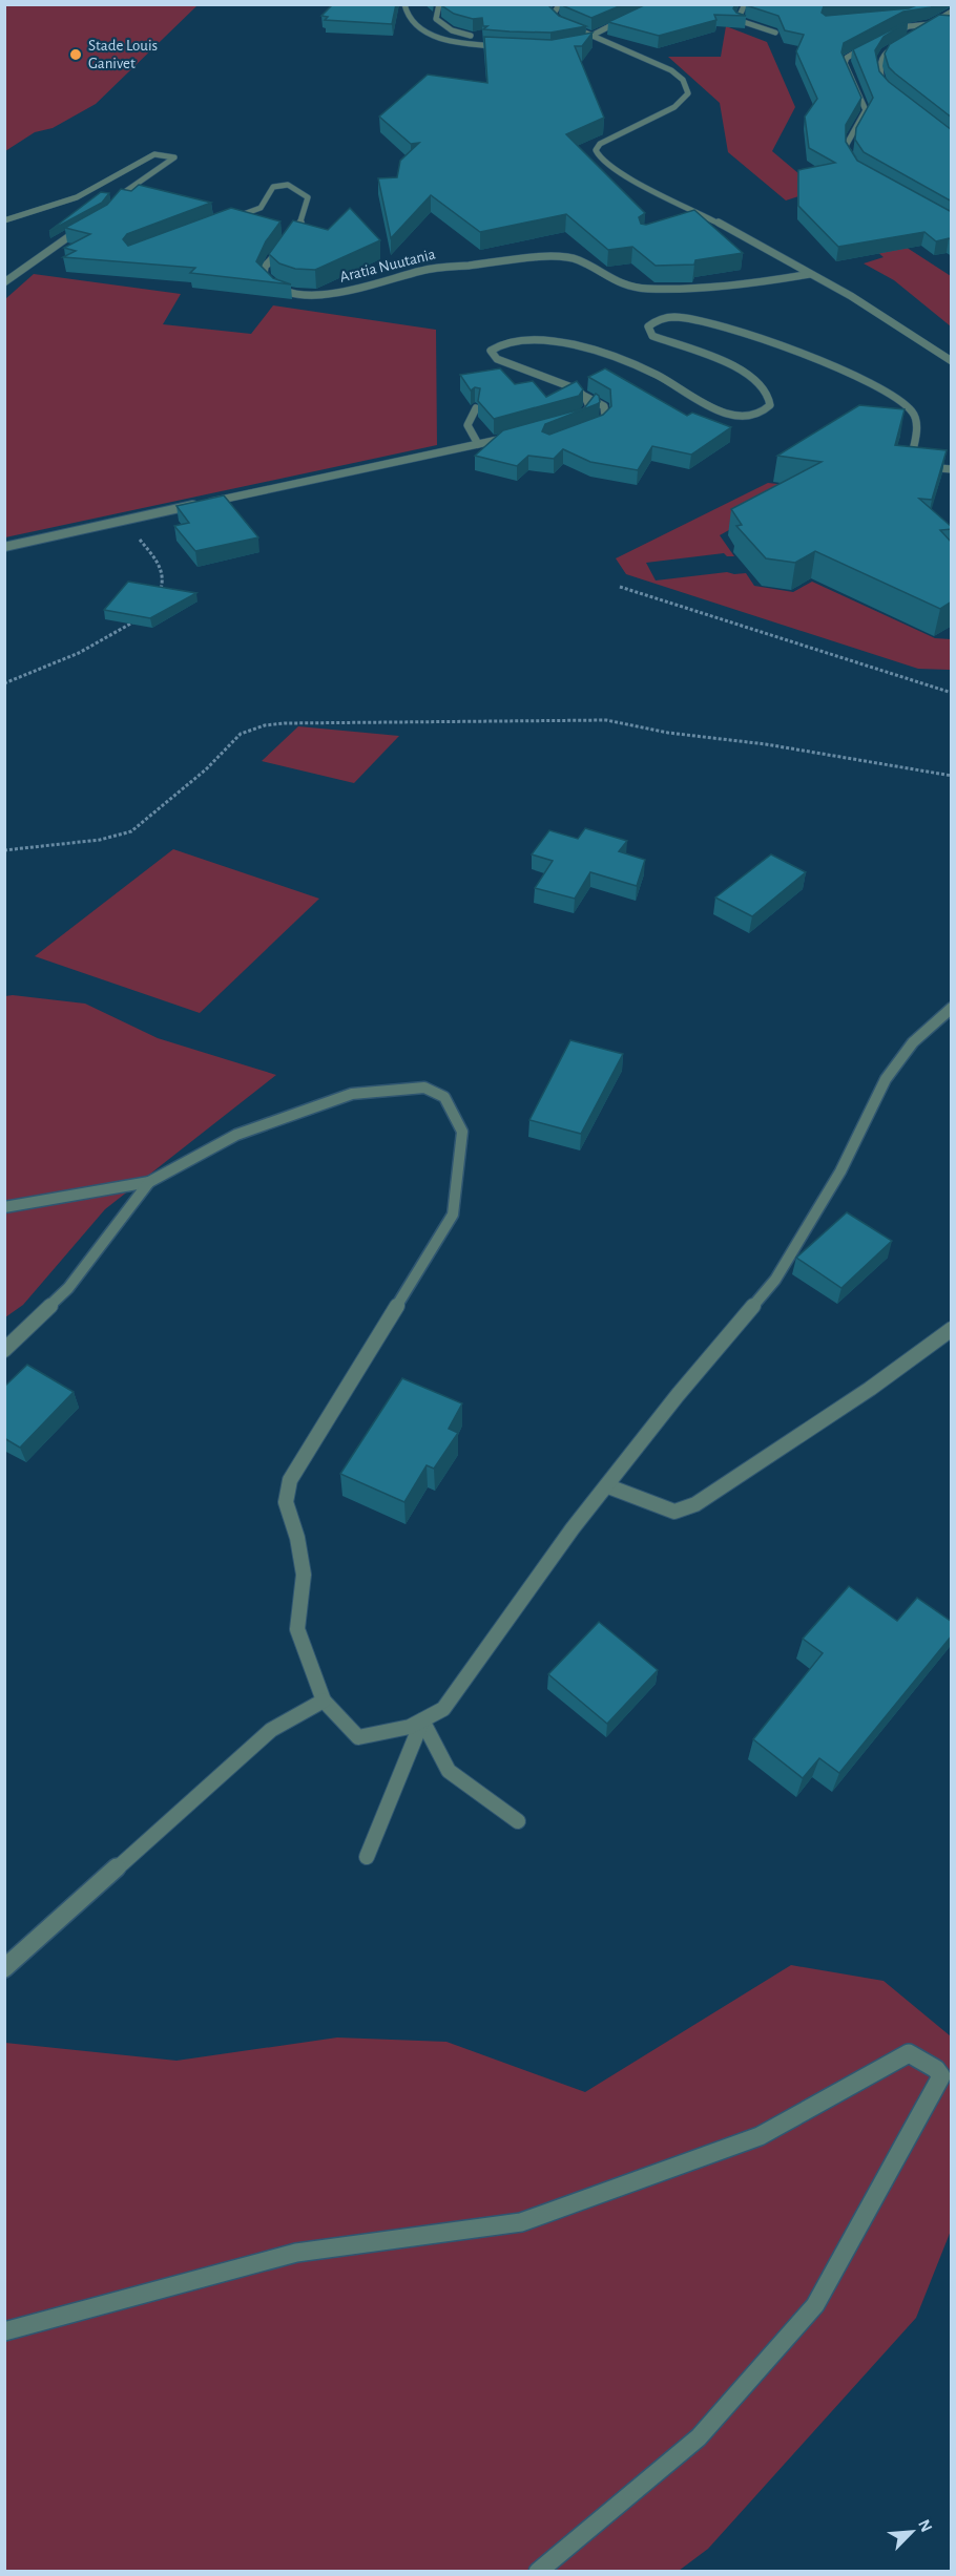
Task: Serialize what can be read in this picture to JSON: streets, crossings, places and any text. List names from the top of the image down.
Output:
{
  "streets": {
    "street": ["Aratia Nuutania"]
  },
  "places": ["Stade Louis Ganivet"],
  "north": "top right"
}
